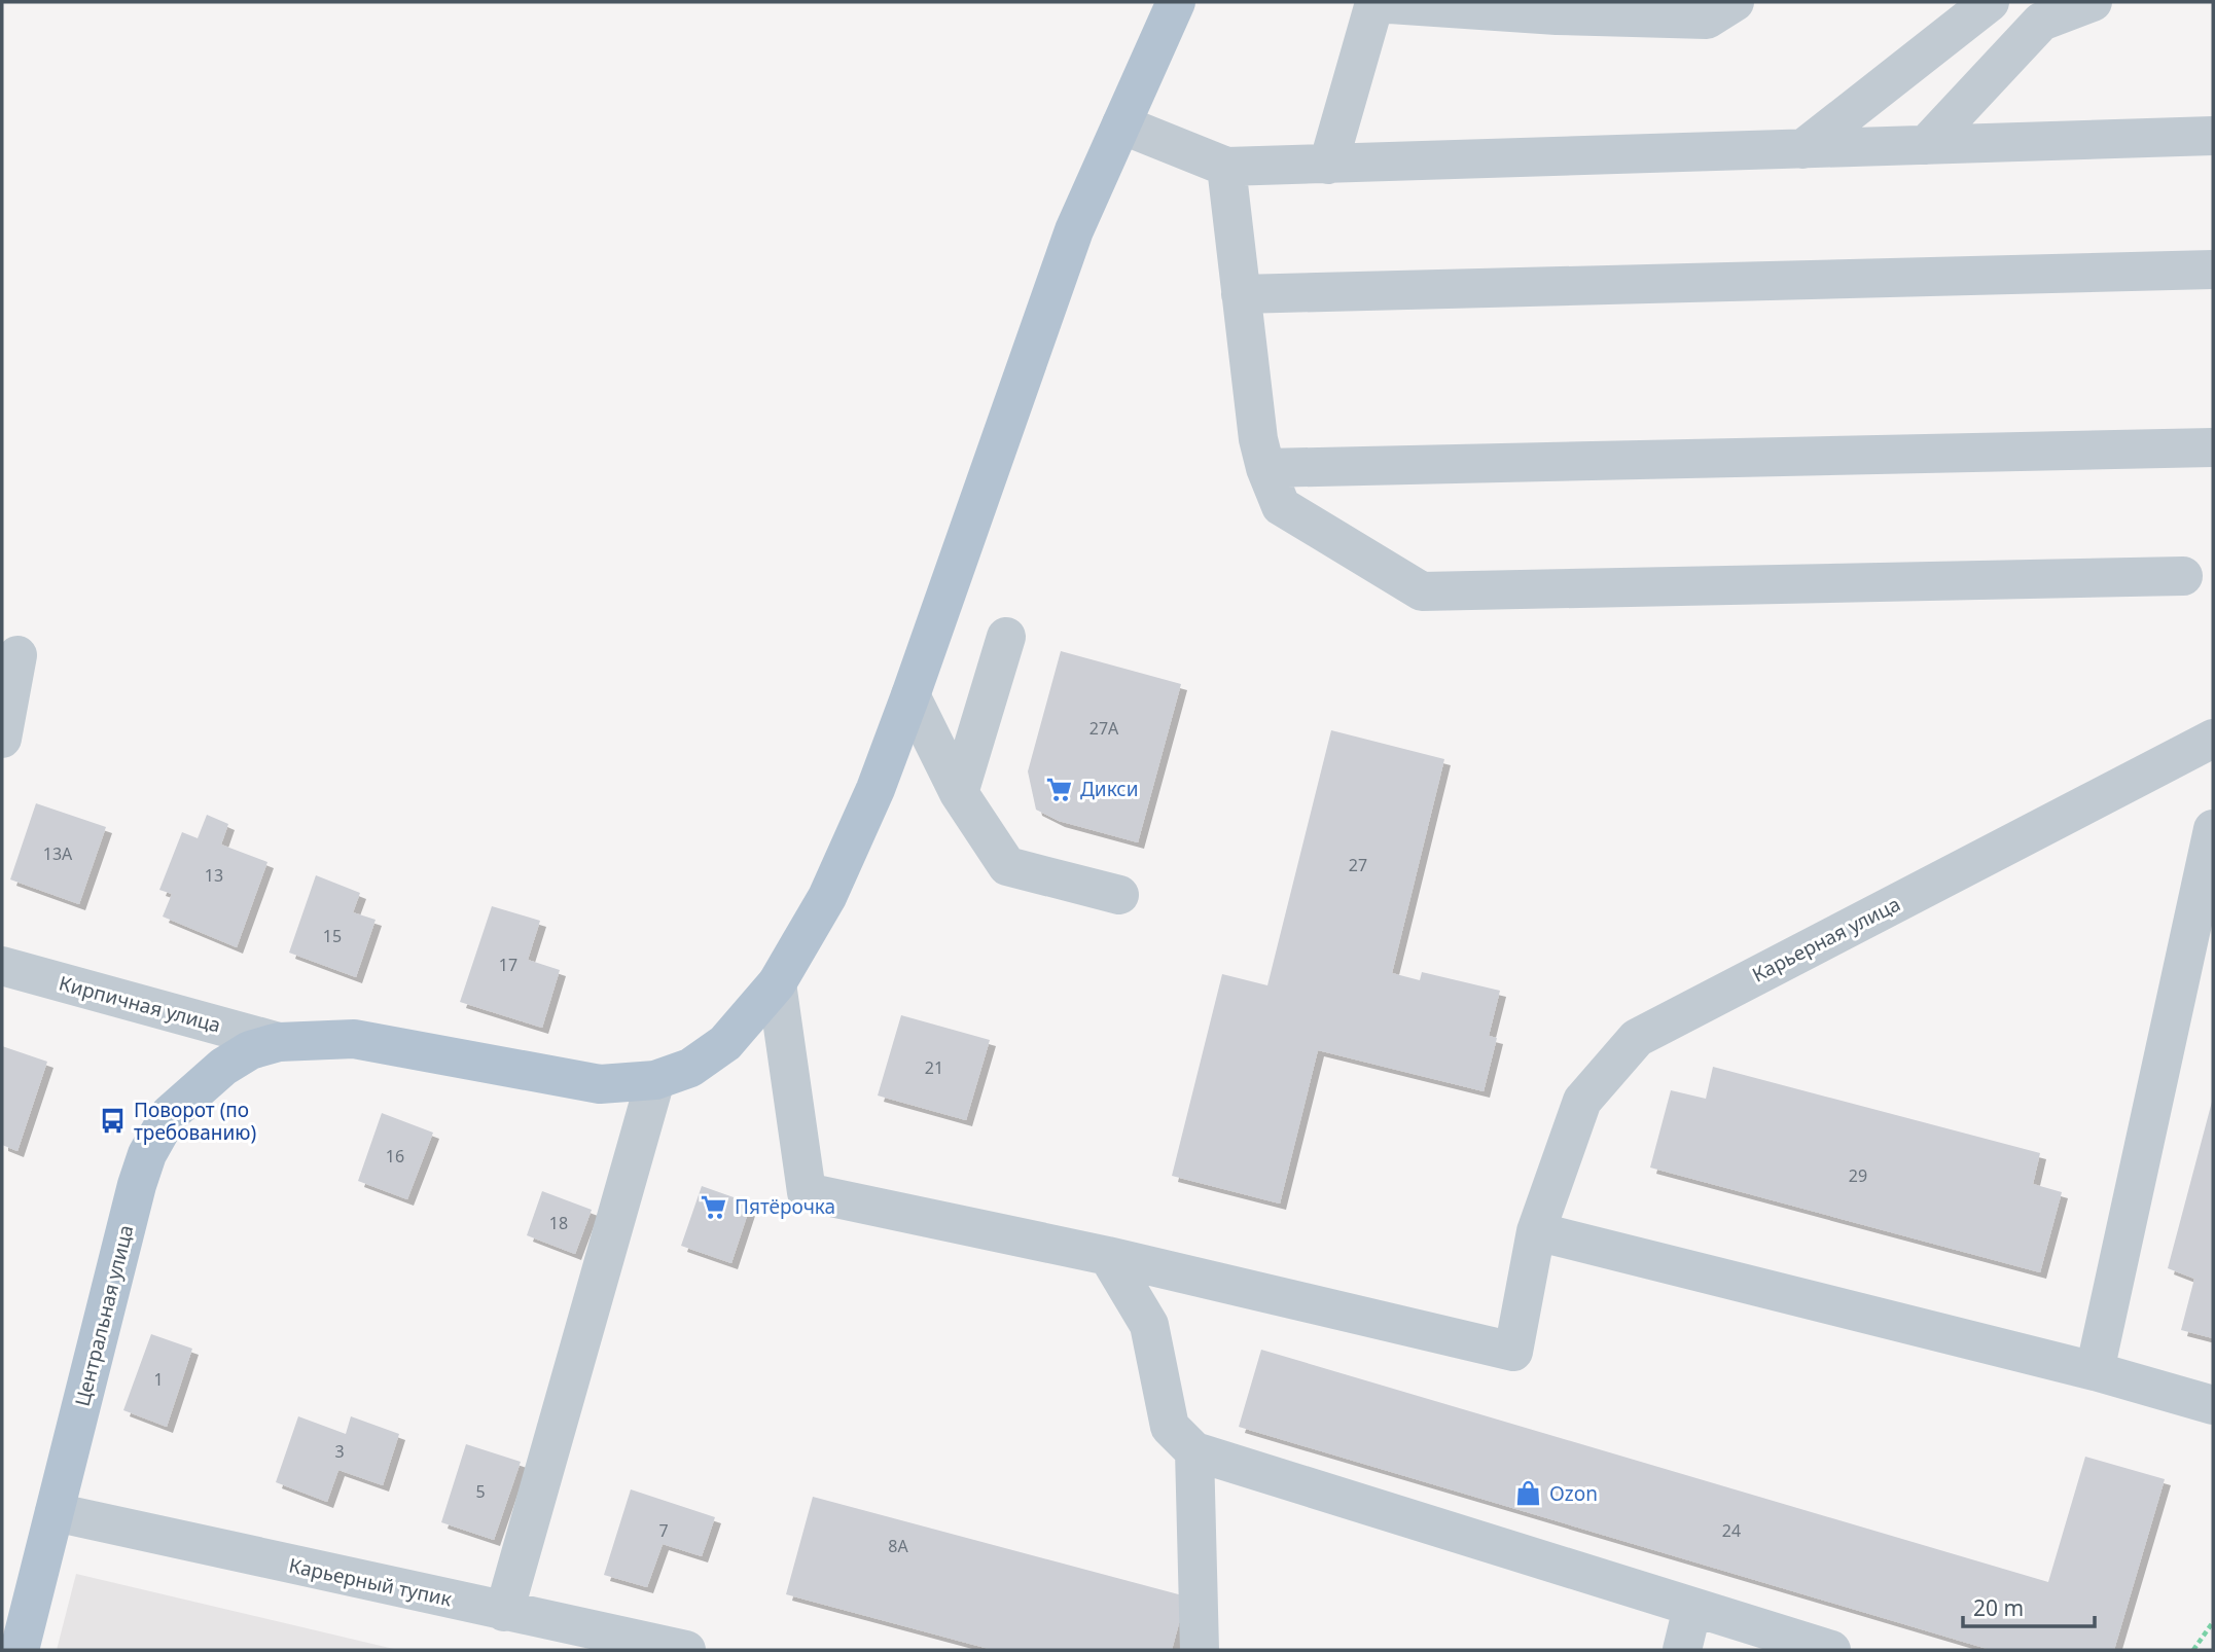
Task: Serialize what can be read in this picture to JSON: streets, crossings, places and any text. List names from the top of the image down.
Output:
{
  "streets": {
    "main road": ["Центральная улица"],
    "street": ["Карьерная улица", "Кирпичная улица", "Карьерный тупик"]
  },
  "crossings": [
    ["Кирпичная улица", "Центральная улица"],
    ["Центральная улица", "Карьерный тупик"]
  ],
  "places": {
    "supermarket": ["Дикси", "Пятёрочка"],
    "bus stop": ["Поворот (по требованию)"],
    "shop": ["Ozon"]
  },
  "house_numbers": [
    "27А",
    "13А",
    "27",
    "13",
    "15",
    "17",
    "21",
    "16",
    "29",
    "18",
    "1",
    "3",
    "5",
    "7",
    "24",
    "8А"
  ],
  "scale_bar": "20 m"
}
